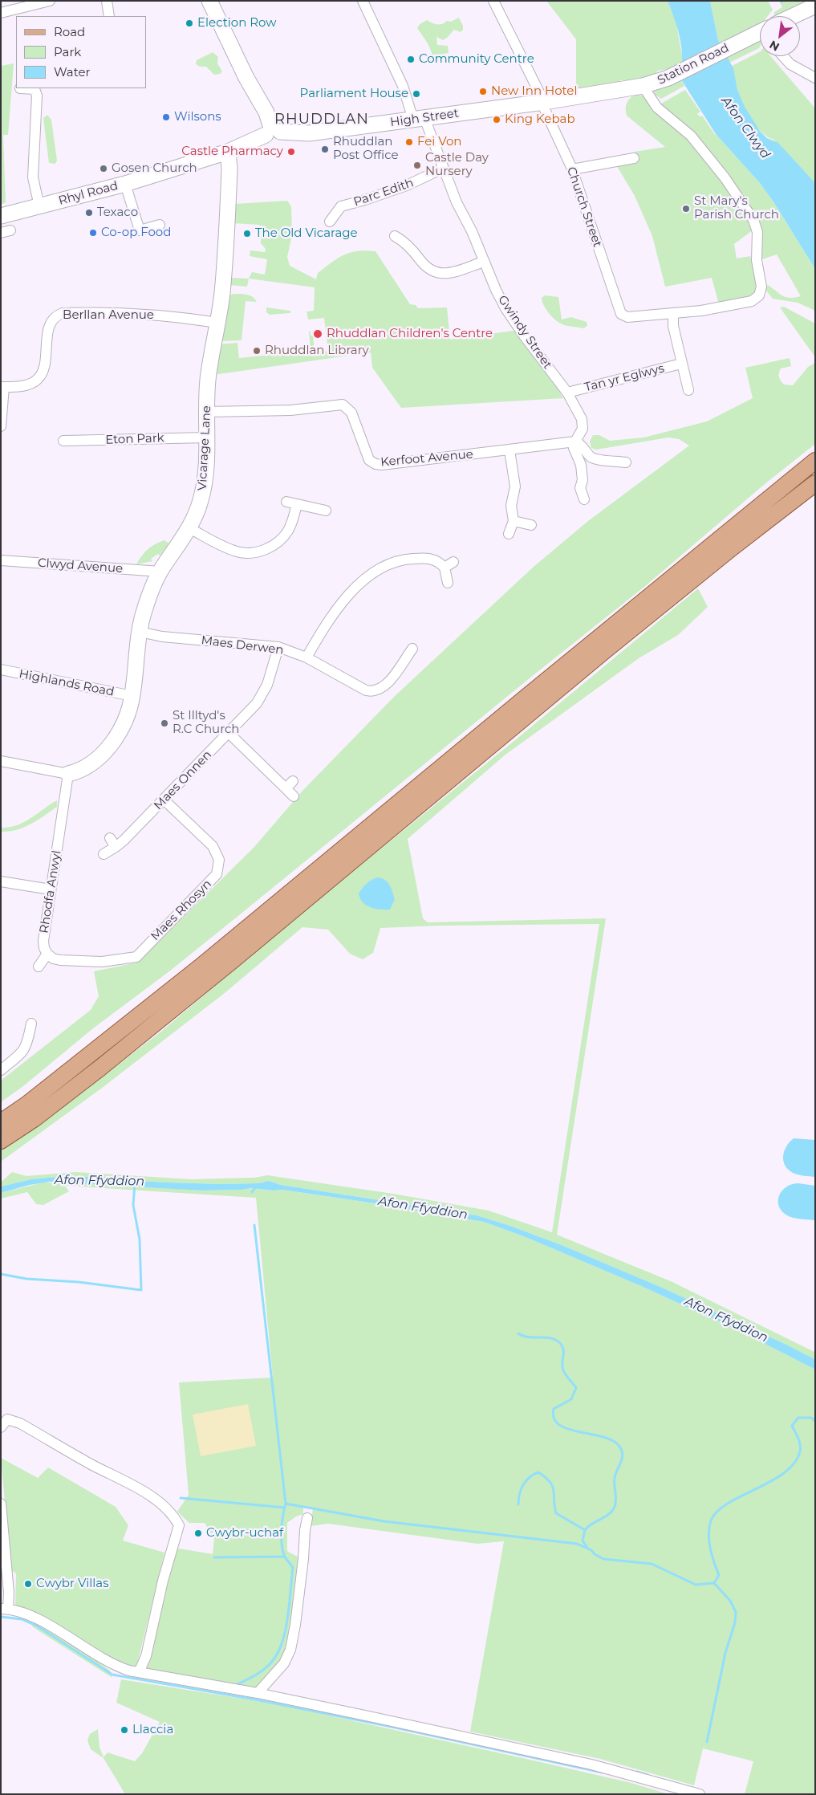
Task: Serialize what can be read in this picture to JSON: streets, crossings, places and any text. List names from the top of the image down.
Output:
{
  "streets": {
    "street": [
      "Station Road",
      "High Street",
      "Parc Edith",
      "Rhyl Road",
      "Church Street",
      "Berllan Avenue",
      "Gwindy Street",
      "Tan yr Eglwys",
      "Eton Park",
      "Vicarage Lane",
      "Kerfoot Avenue",
      "Clwyd Avenue",
      "Maes Derwen",
      "Highlands Road",
      "Maes Onnen",
      "Rhodfa Anwyl",
      "Maes Rhosyn"
    ]
  },
  "crossings": [
    ["Station Road", "High Street"],
    ["Station Road", "Church Street"],
    ["High Street", "Rhyl Road"],
    ["High Street", "Church Street"],
    ["High Street", "Gwindy Street"],
    ["Parc Edith", "Gwindy Street"],
    ["Rhyl Road", "Vicarage Lane"],
    ["Berllan Avenue", "Vicarage Lane"],
    ["Gwindy Street", "Tan yr Eglwys"],
    ["Gwindy Street", "Kerfoot Avenue"],
    ["Eton Park", "Vicarage Lane"],
    ["Vicarage Lane", "Kerfoot Avenue"],
    ["Vicarage Lane", "Clwyd Avenue"],
    ["Vicarage Lane", "Maes Derwen"],
    ["Vicarage Lane", "Highlands Road"],
    ["Vicarage Lane", "Rhodfa Anwyl"],
    ["Maes Derwen", "Maes Onnen"],
    ["Maes Onnen", "Maes Rhosyn"],
    ["Rhodfa Anwyl", "Maes Rhosyn"]
  ],
  "districts": ["RHUDDLAN"],
  "water": ["Afon Clwyd", "Afon Ffyddion"],
  "places": [
    "Election Row",
    "Community Centre",
    "New Inn Hotel",
    "Parliament House",
    "Wilsons",
    "King Kebab",
    "Fei Von",
    "Rhuddlan Post Office",
    "Castle Pharmacy",
    "Castle Day Nursery",
    "Gosen Church",
    "St Mary's Parish Church",
    "Texaco",
    "Co-op Food",
    "The Old Vicarage",
    "Rhuddlan Children's Centre",
    "Rhuddlan Library",
    "St Illtyd's R.C Church",
    "Cwybr-uchaf",
    "Cwybr Villas",
    "Llaccia"
  ],
  "legend": ["Road", "Park", "Water"],
  "north": "bottom left"
}
